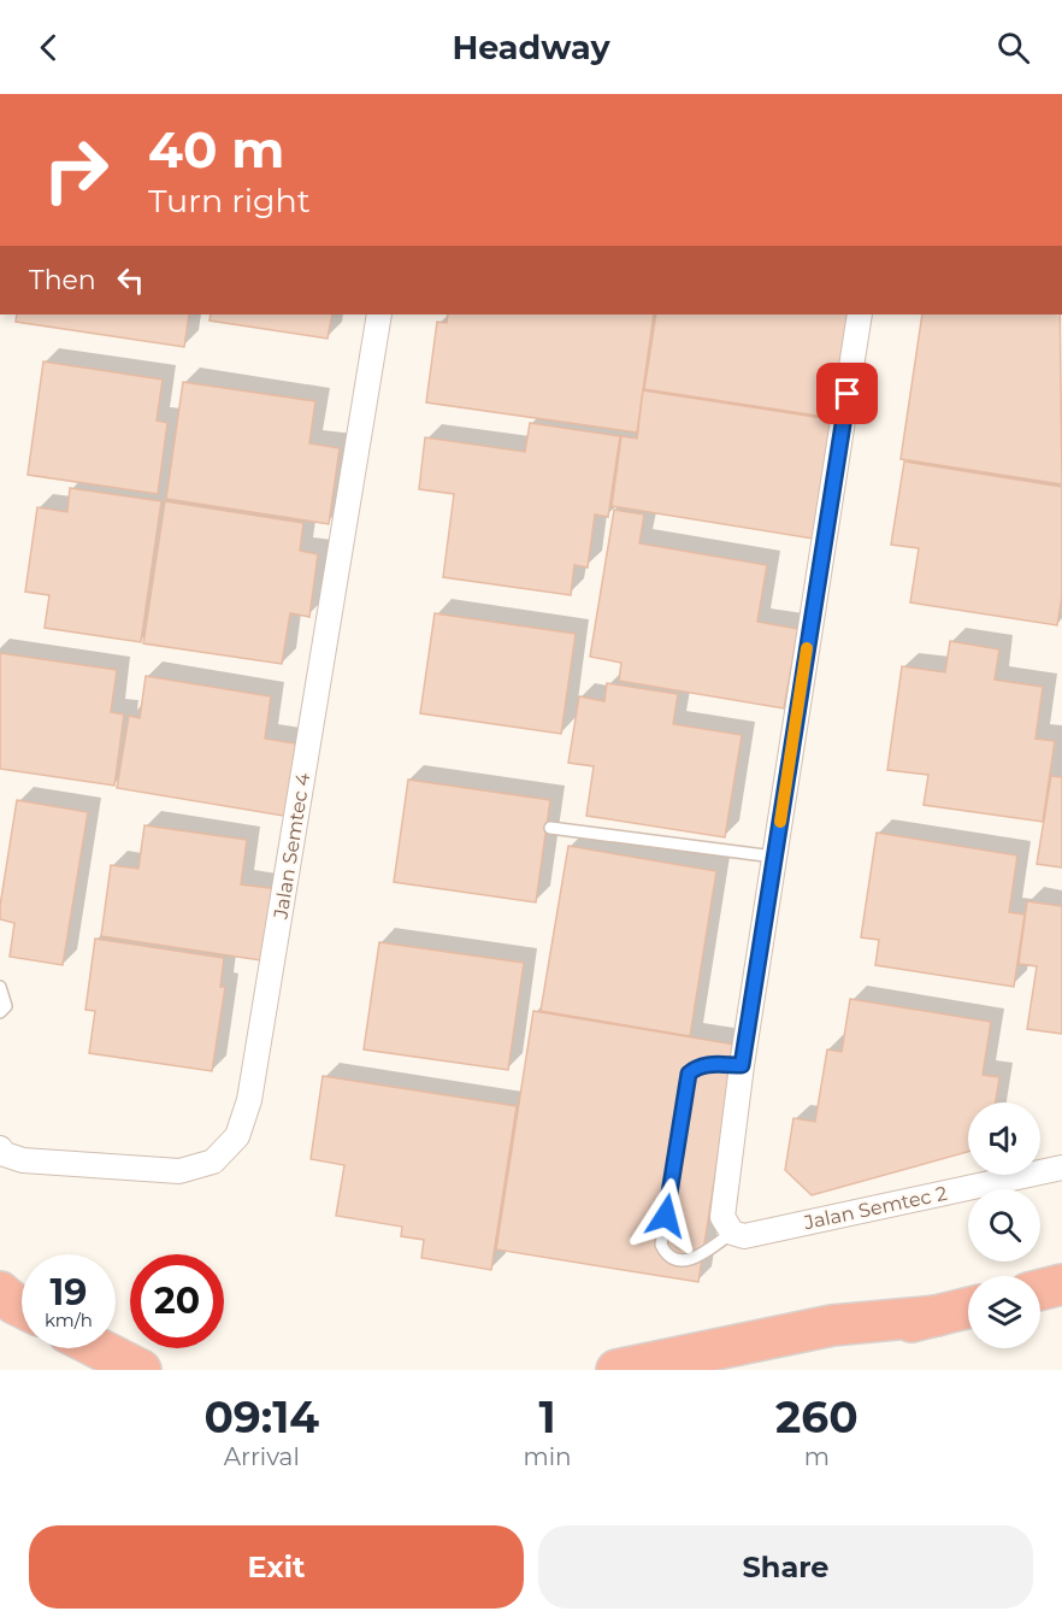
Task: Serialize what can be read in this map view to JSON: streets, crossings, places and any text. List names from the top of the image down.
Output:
{
  "streets": {
    "street": ["Jalan Semtec 4", "Jalan Semtec 2"]
  },
  "page": {
    "header": "Headway",
    "turn": ["40 m", "Turn right"],
    "then": "Then",
    "speed": "19 km/h",
    "limit": "20",
    "eta": [
      "09:14",
      "Arrival",
      "1",
      "min",
      "260",
      "m"
    ],
    "buttons": ["Exit", "Share"]
  }
}
